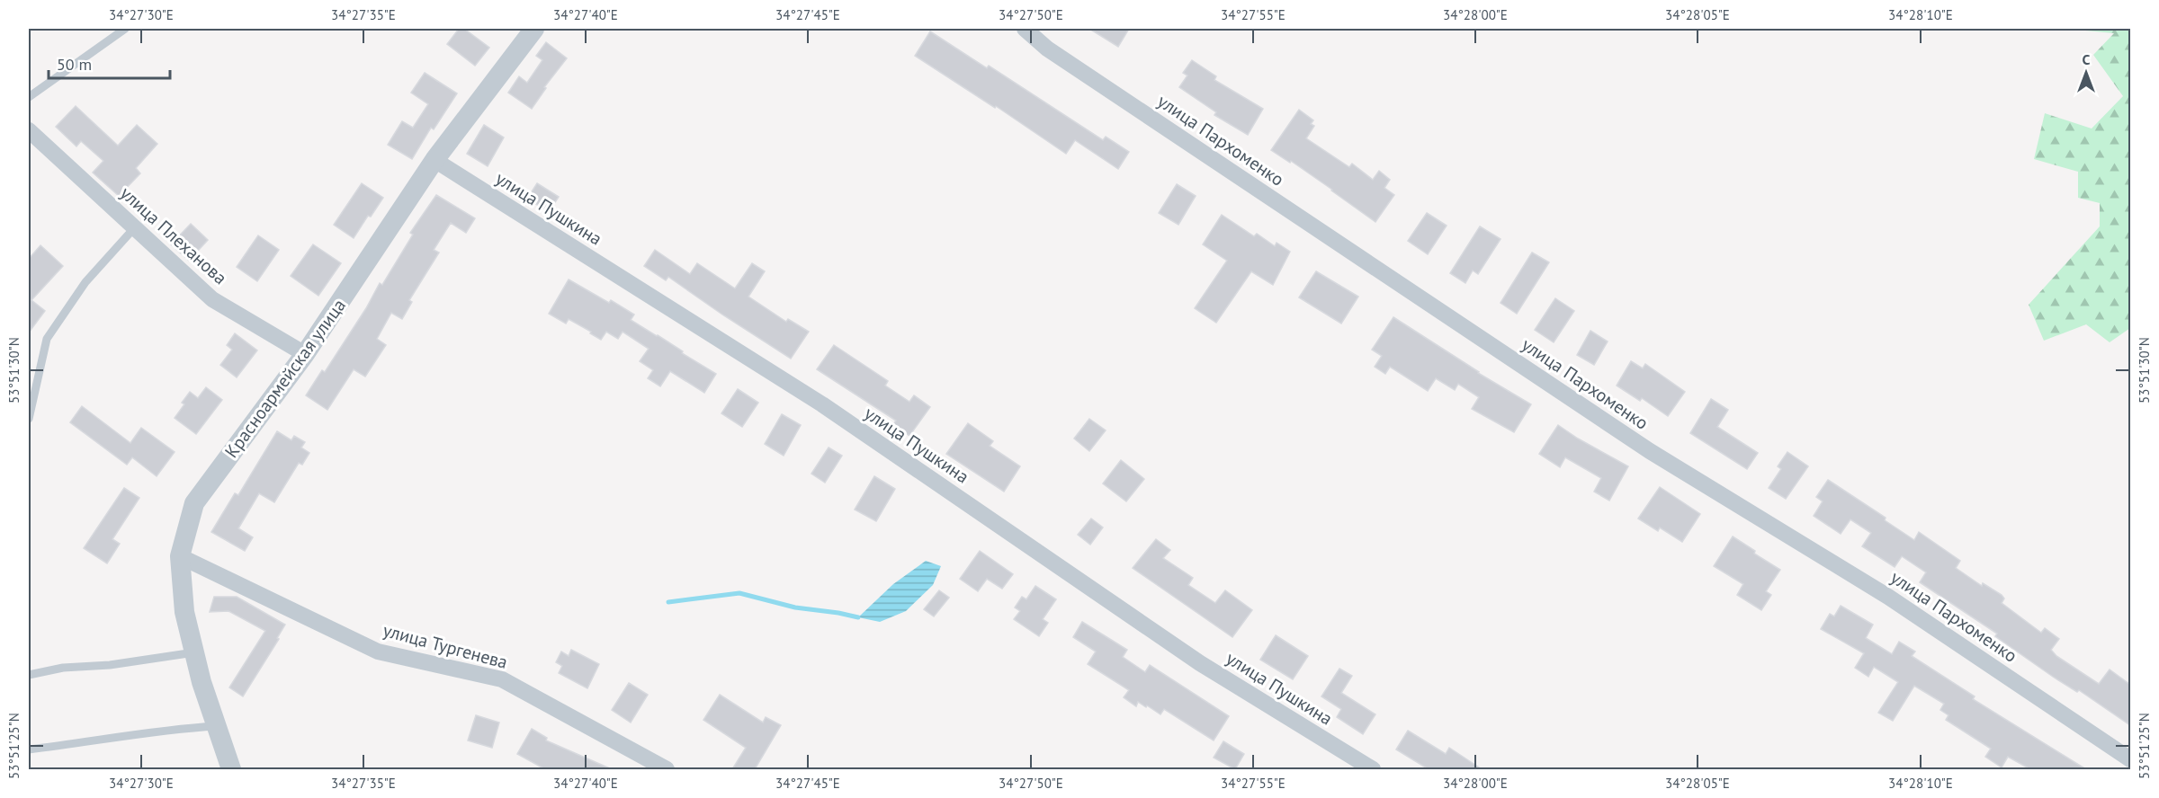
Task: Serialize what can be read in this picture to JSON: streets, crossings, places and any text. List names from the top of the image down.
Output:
{
  "streets": {
    "street": [
      "улица Пархоменко",
      "улица Пушкина",
      "улица Плеханова",
      "Красноармейская улица",
      "улица Тургенева"
    ]
  },
  "crossings": [
    ["улица Пушкина", "Красноармейская улица"],
    ["улица Плеханова", "Красноармейская улица"],
    ["Красноармейская улица", "улица Тургенева"]
  ],
  "scale_bar": "50 m",
  "north": "top",
  "coordinates": [
    "34°27'30\"E",
    "34°27'35\"E",
    "34°27'40\"E",
    "34°27'45\"E",
    "34°27'50\"E",
    "34°27'55\"E",
    "34°28'00\"E",
    "34°28'05\"E",
    "34°28'10\"E",
    "53°51'30\"N",
    "53°51'25\"N"
  ]
}
